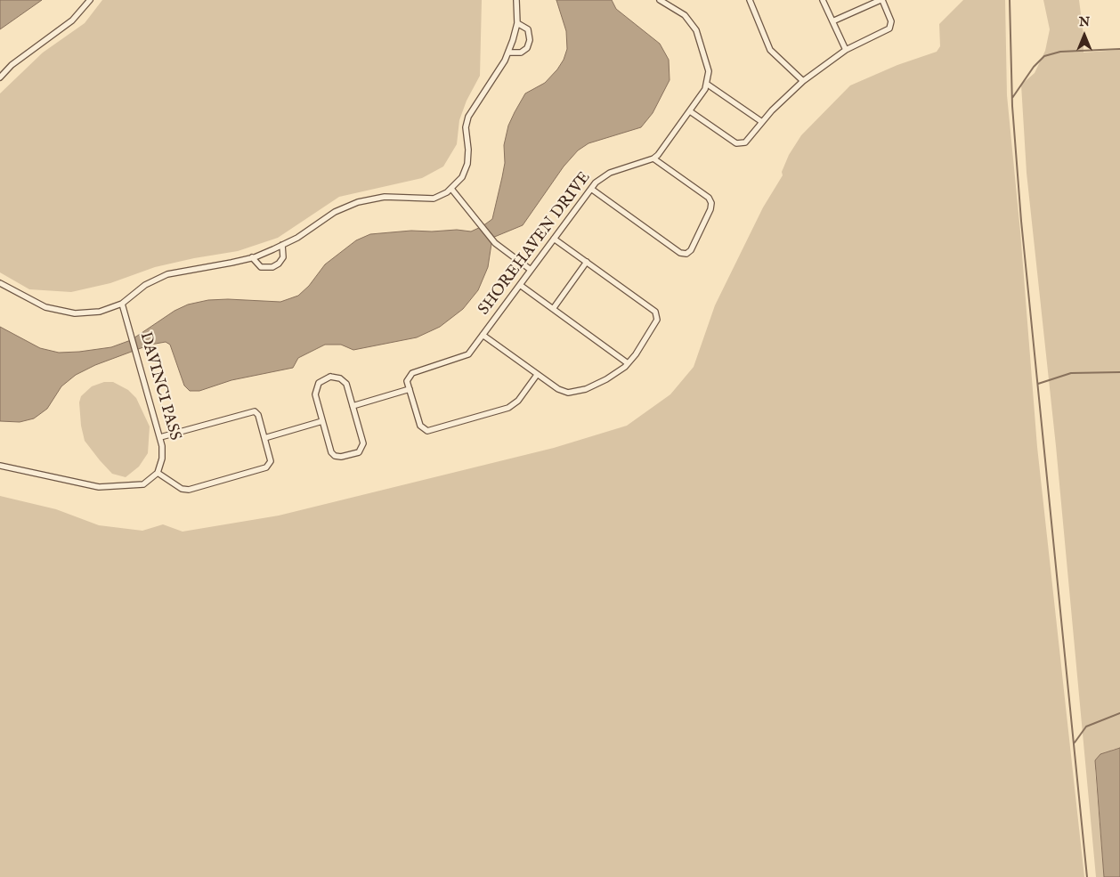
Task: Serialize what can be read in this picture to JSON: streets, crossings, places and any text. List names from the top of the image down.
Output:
{
  "streets": {
    "street": ["SHOREHAVEN DRIVE", "DAVINCI PASS"]
  },
  "north": "top"
}
